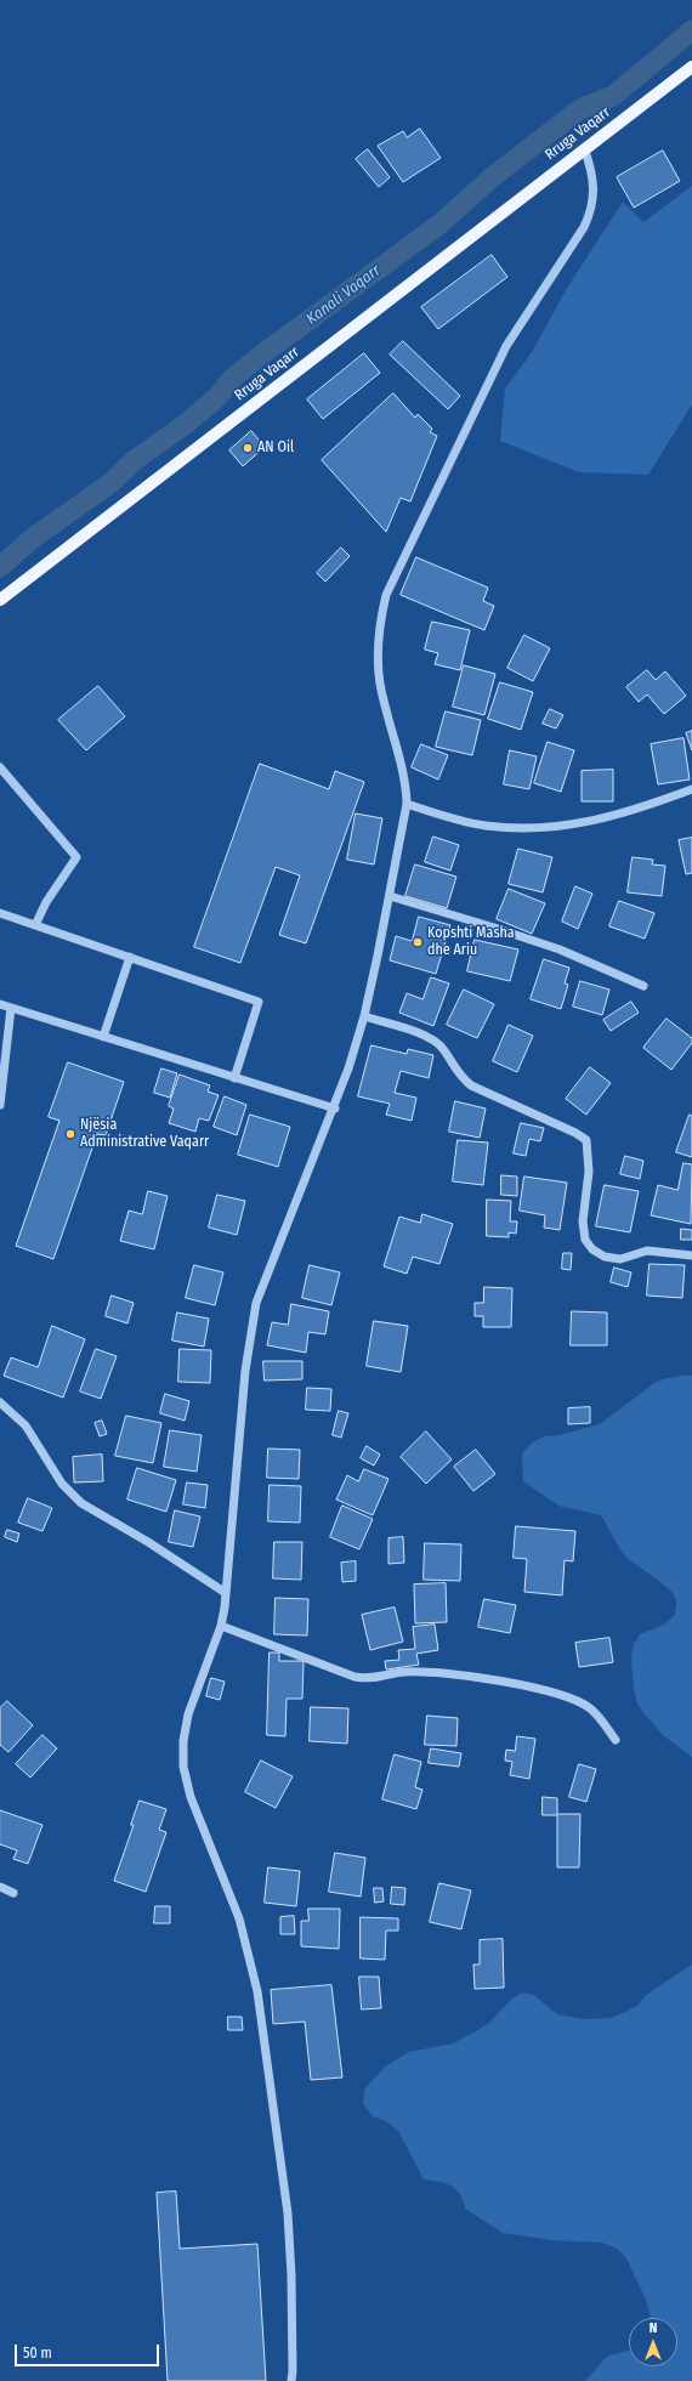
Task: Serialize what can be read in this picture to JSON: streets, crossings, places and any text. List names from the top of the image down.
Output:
{
  "streets": {
    "main road": ["Rruga Vaqarr"]
  },
  "water": ["Kanali Vaqarr"],
  "places": ["AN Oil", "Kopshti Masha dhe Ariu", "Njësia Administrative Vaqarr"],
  "scale_bar": "50 m",
  "north": "top"
}
